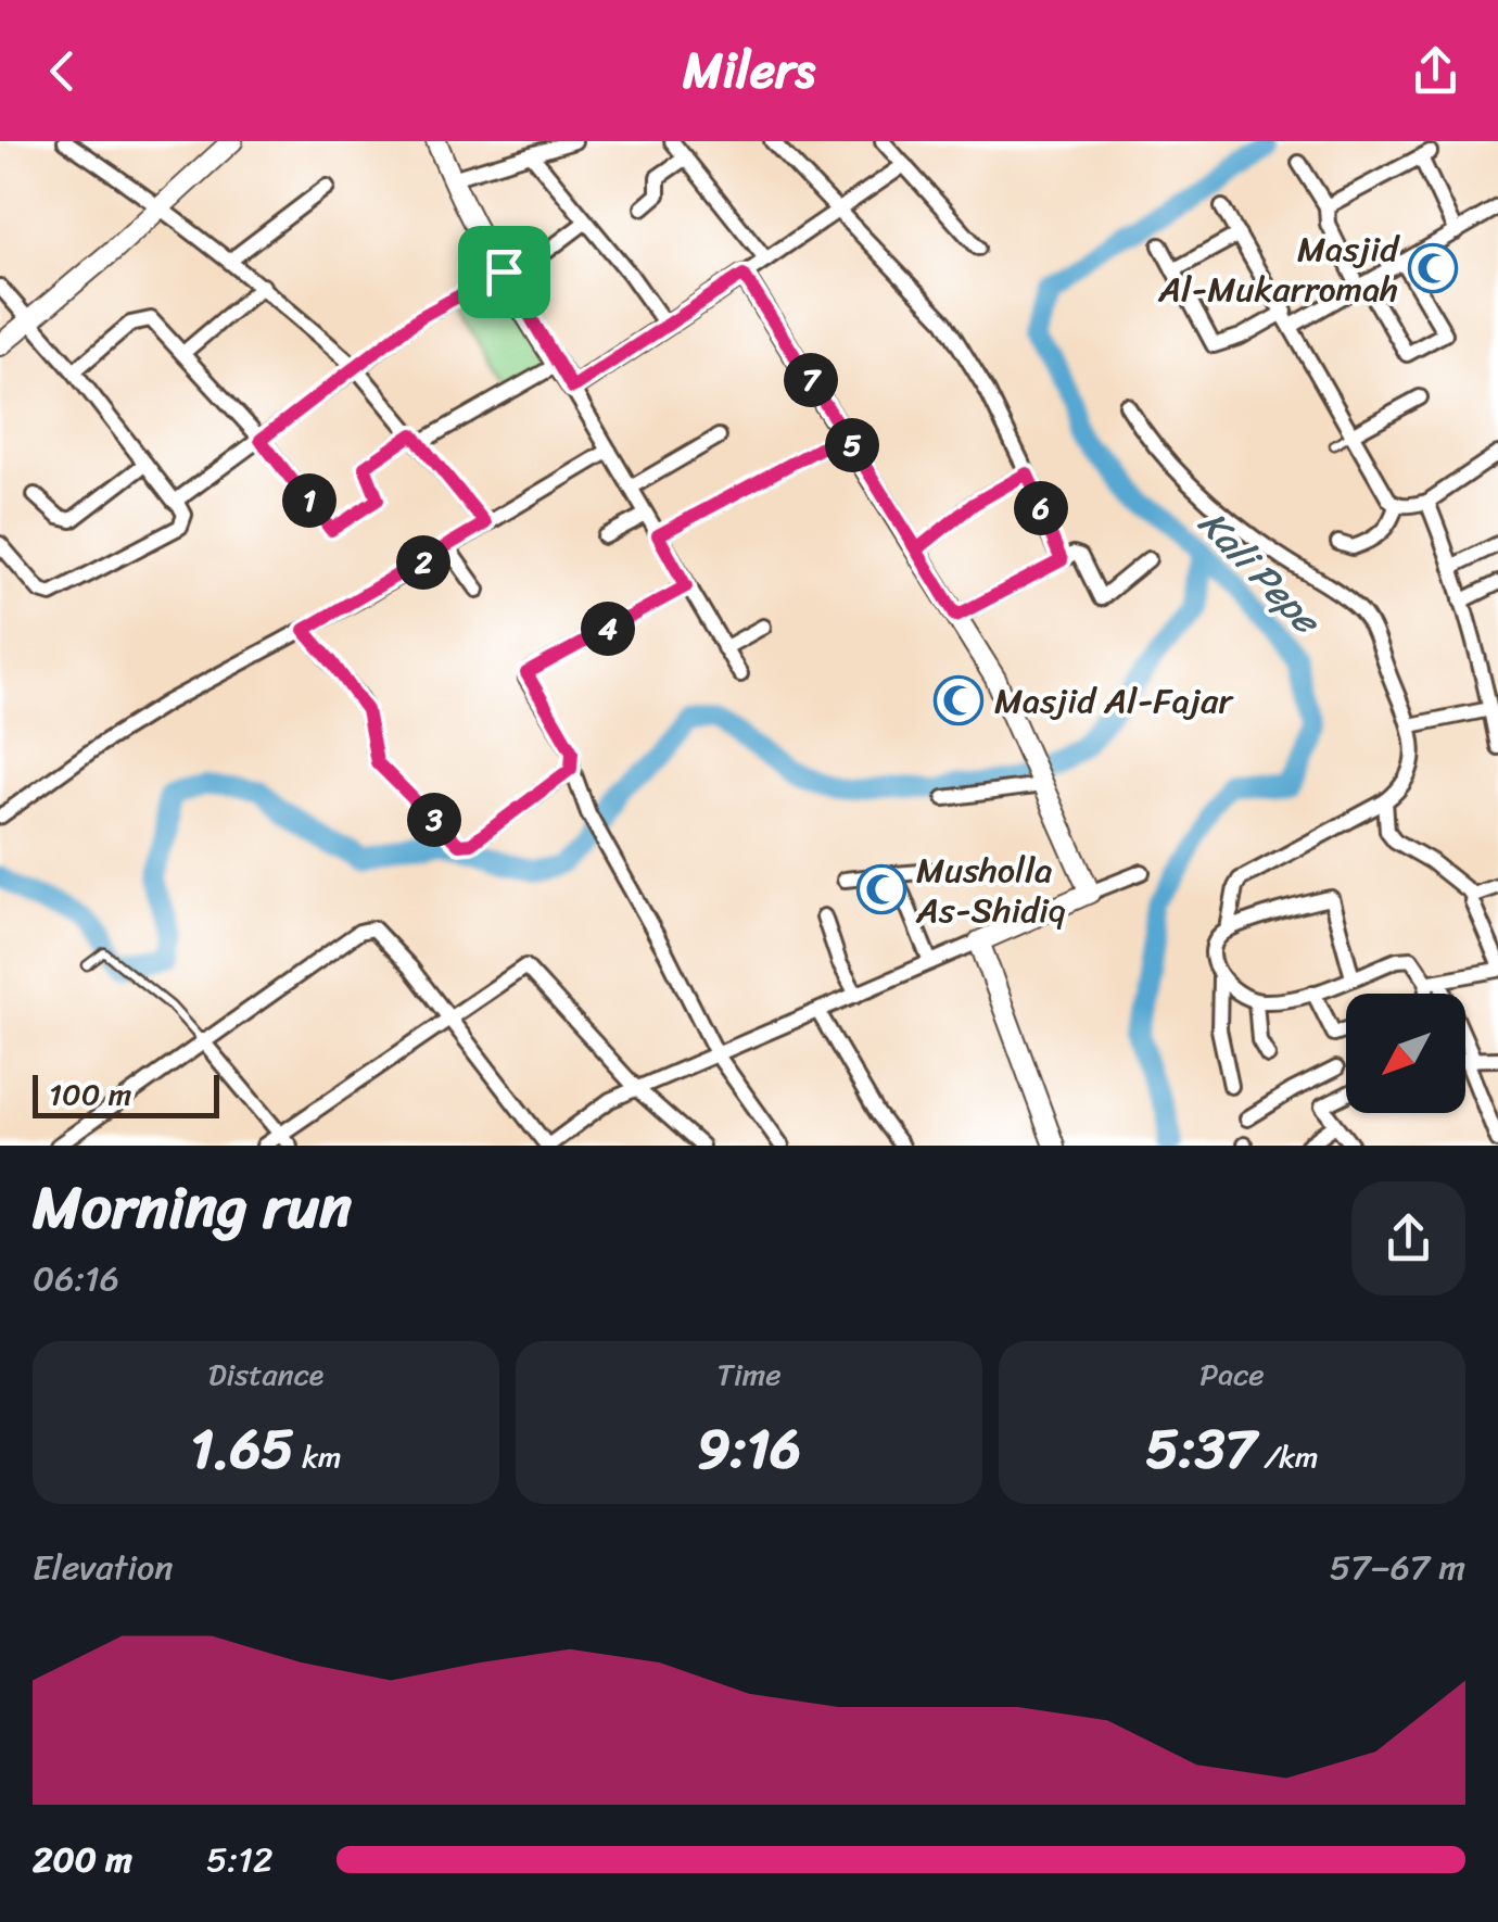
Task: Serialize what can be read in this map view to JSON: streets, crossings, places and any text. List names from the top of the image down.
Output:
{
  "water": ["Kali Pepe"],
  "places": {
    "mosque": ["Masjid Al-Mukarromah", "Masjid Al-Fajar", "Musholla As-Shidiq"]
  },
  "scale_bar": "100 m",
  "north": "bottom left",
  "page": {
    "header": "Milers",
    "pins": [
      "7",
      "5",
      "1",
      "6",
      "2",
      "4",
      "3"
    ],
    "scale": "100 m",
    "heading": ["Morning run", "06:16"],
    "stats": [
      ["Distance", "1.65 km"],
      ["Time", "9:16"],
      ["Pace", "5:37 /km"]
    ],
    "chart": ["Elevation", "57–67 m"],
    "list": [
      {
        "name": "200 m",
        "note": "5:12"
      }
    ]
  }
}
